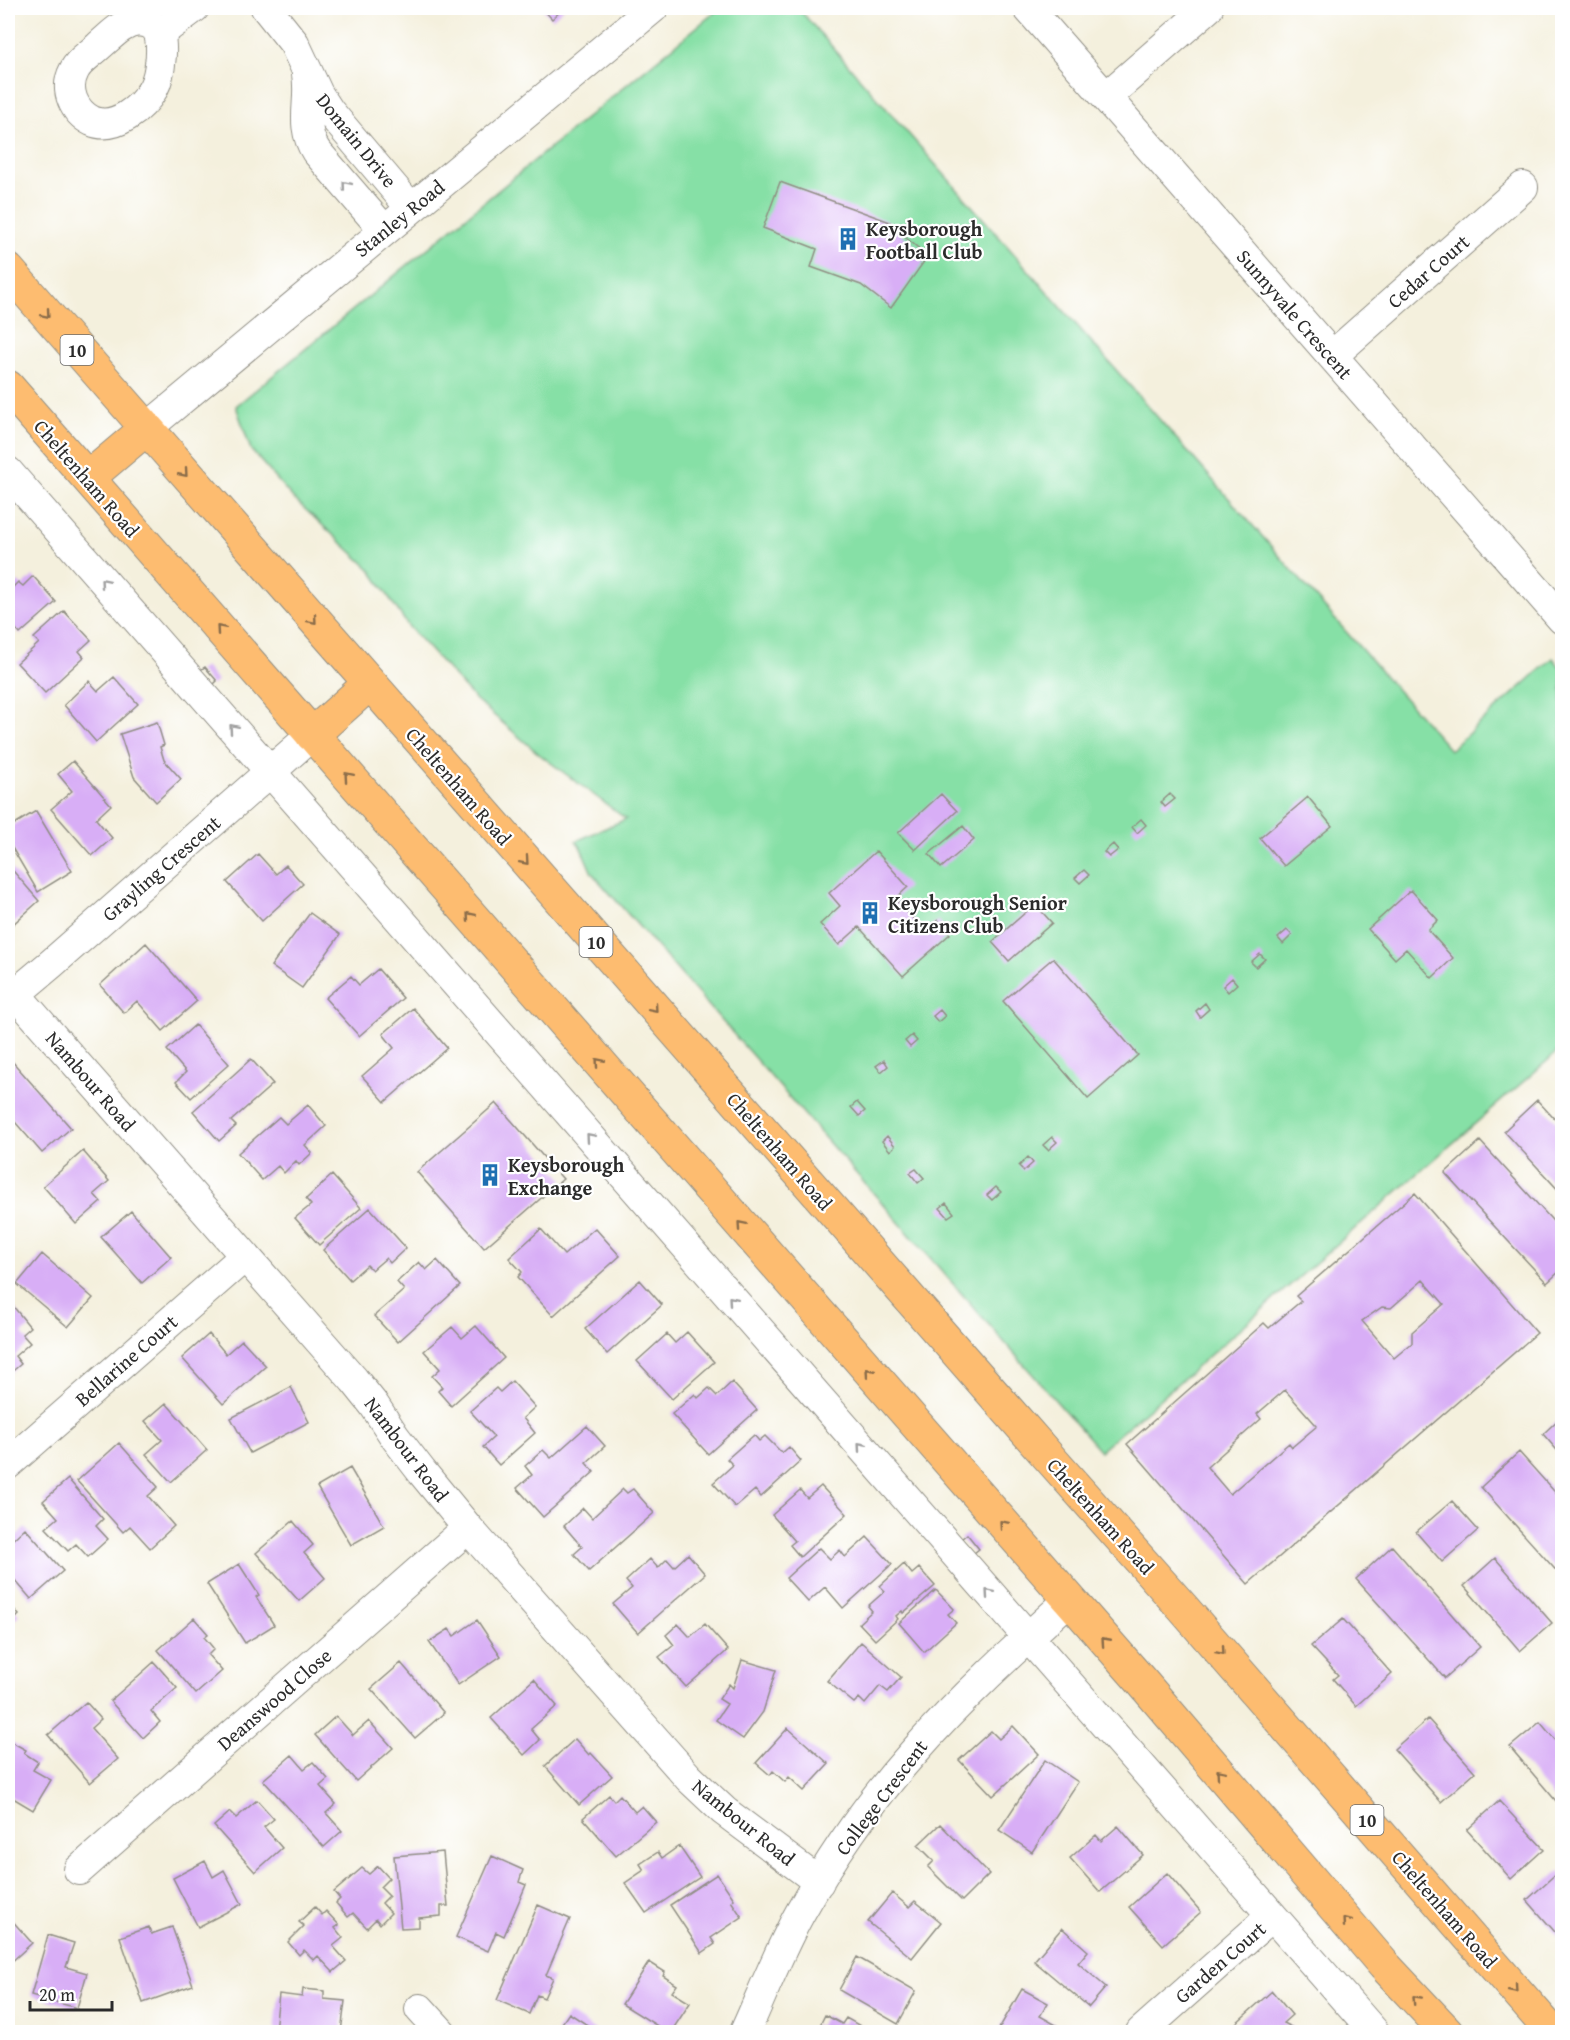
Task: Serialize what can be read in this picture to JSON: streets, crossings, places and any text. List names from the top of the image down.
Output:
{
  "streets": {
    "main road": ["10", "Cheltenham Road"],
    "street": [
      "Domain Drive",
      "Stanley Road",
      "Cedar Court",
      "Sunnyvale Crescent",
      "Grayling Crescent",
      "Nambour Road",
      "Bellarine Court",
      "Deanswood Close",
      "College Crescent",
      "Garden Court"
    ]
  },
  "crossings": [
    ["Domain Drive", "Stanley Road"],
    ["Stanley Road", "Cheltenham Road"],
    ["Cedar Court", "Sunnyvale Crescent"],
    ["Cheltenham Road", "Grayling Crescent"],
    ["Cheltenham Road", "College Crescent"],
    ["Grayling Crescent", "Nambour Road"],
    ["Nambour Road", "Bellarine Court"],
    ["Nambour Road", "Deanswood Close"],
    ["Nambour Road", "College Crescent"]
  ],
  "places": {
    "building": ["Keysborough Football Club", "Keysborough Senior Citizens Club", "Keysborough Exchange"]
  },
  "scale_bar": "20 m"
}
